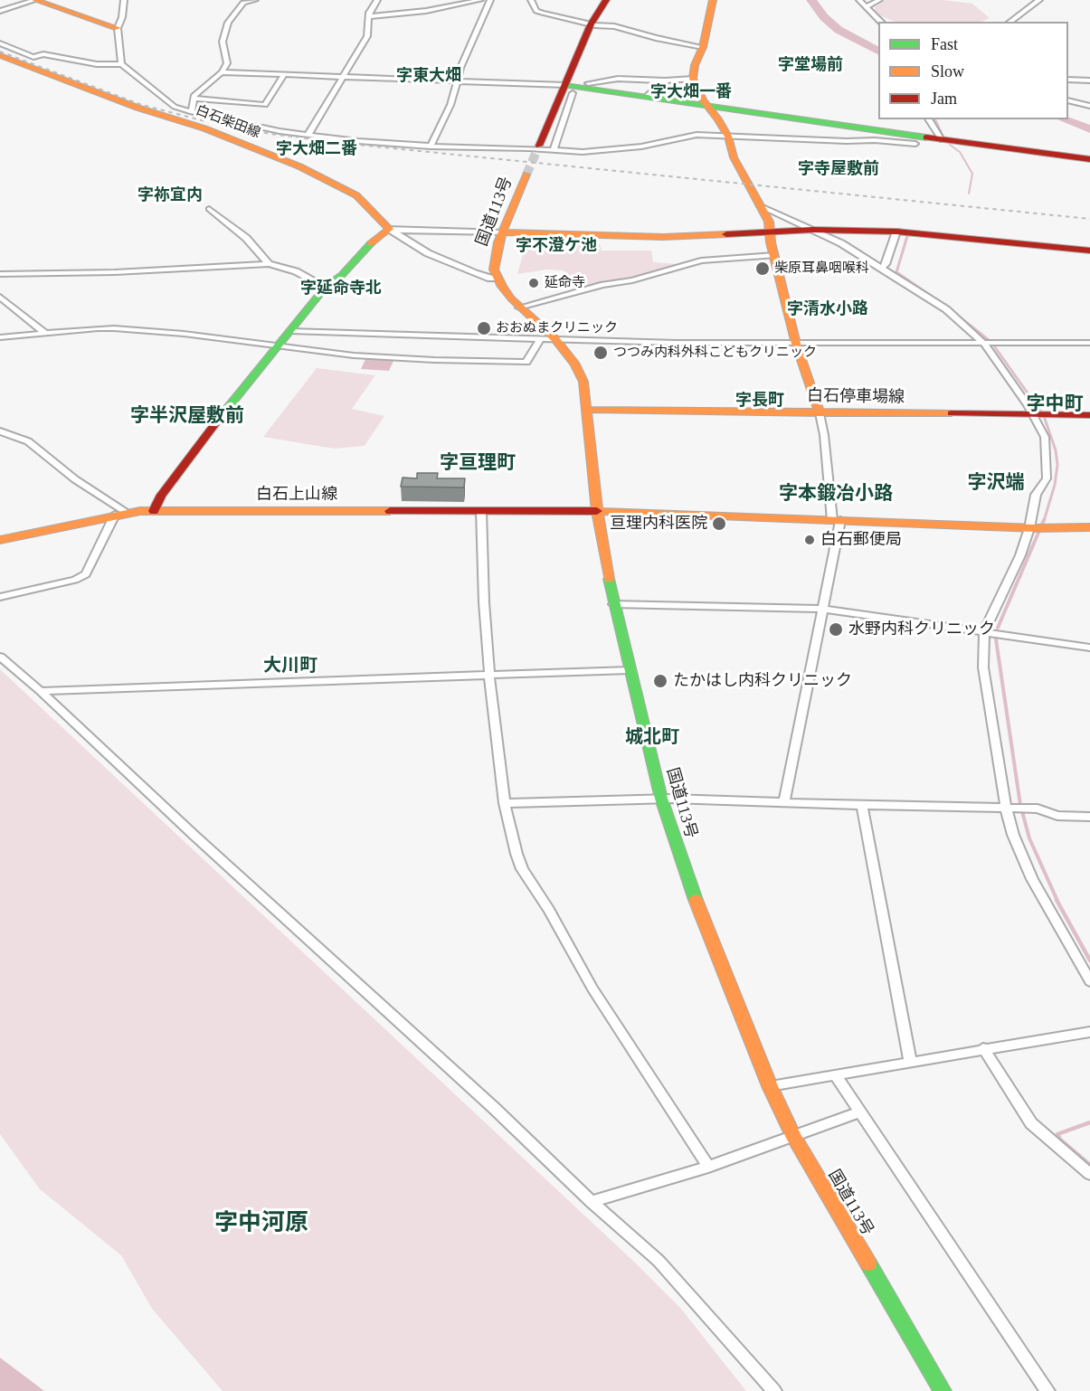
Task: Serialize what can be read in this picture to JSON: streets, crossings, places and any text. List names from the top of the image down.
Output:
{
  "streets": {
    "main road": [
      "白石柴田線",
      "国道113号",
      "白石停車場線",
      "白石上山線"
    ]
  },
  "crossings": [
    ["国道113号", "白石停車場線"],
    ["国道113号", "白石上山線"]
  ],
  "districts": [
    "字堂場前",
    "字東大畑",
    "字大畑一番",
    "字大畑二番",
    "字寺屋敷前",
    "字祢宜内",
    "字不澄ケ池",
    "字延命寺北",
    "字清水小路",
    "字長町",
    "字中町",
    "字半沢屋敷前",
    "字亘理町",
    "字沢端",
    "字本鍛冶小路",
    "大川町",
    "城北町",
    "字中河原"
  ],
  "places": [
    "柴原耳鼻咽喉科",
    "延命寺",
    "おおぬまクリニック",
    "つつみ内科外科こどもクリニック",
    "亘理内科医院",
    "白石郵便局",
    "水野内科クリニック",
    "たかはし内科クリニック"
  ],
  "legend": ["Fast", "Slow", "Jam"]
}
